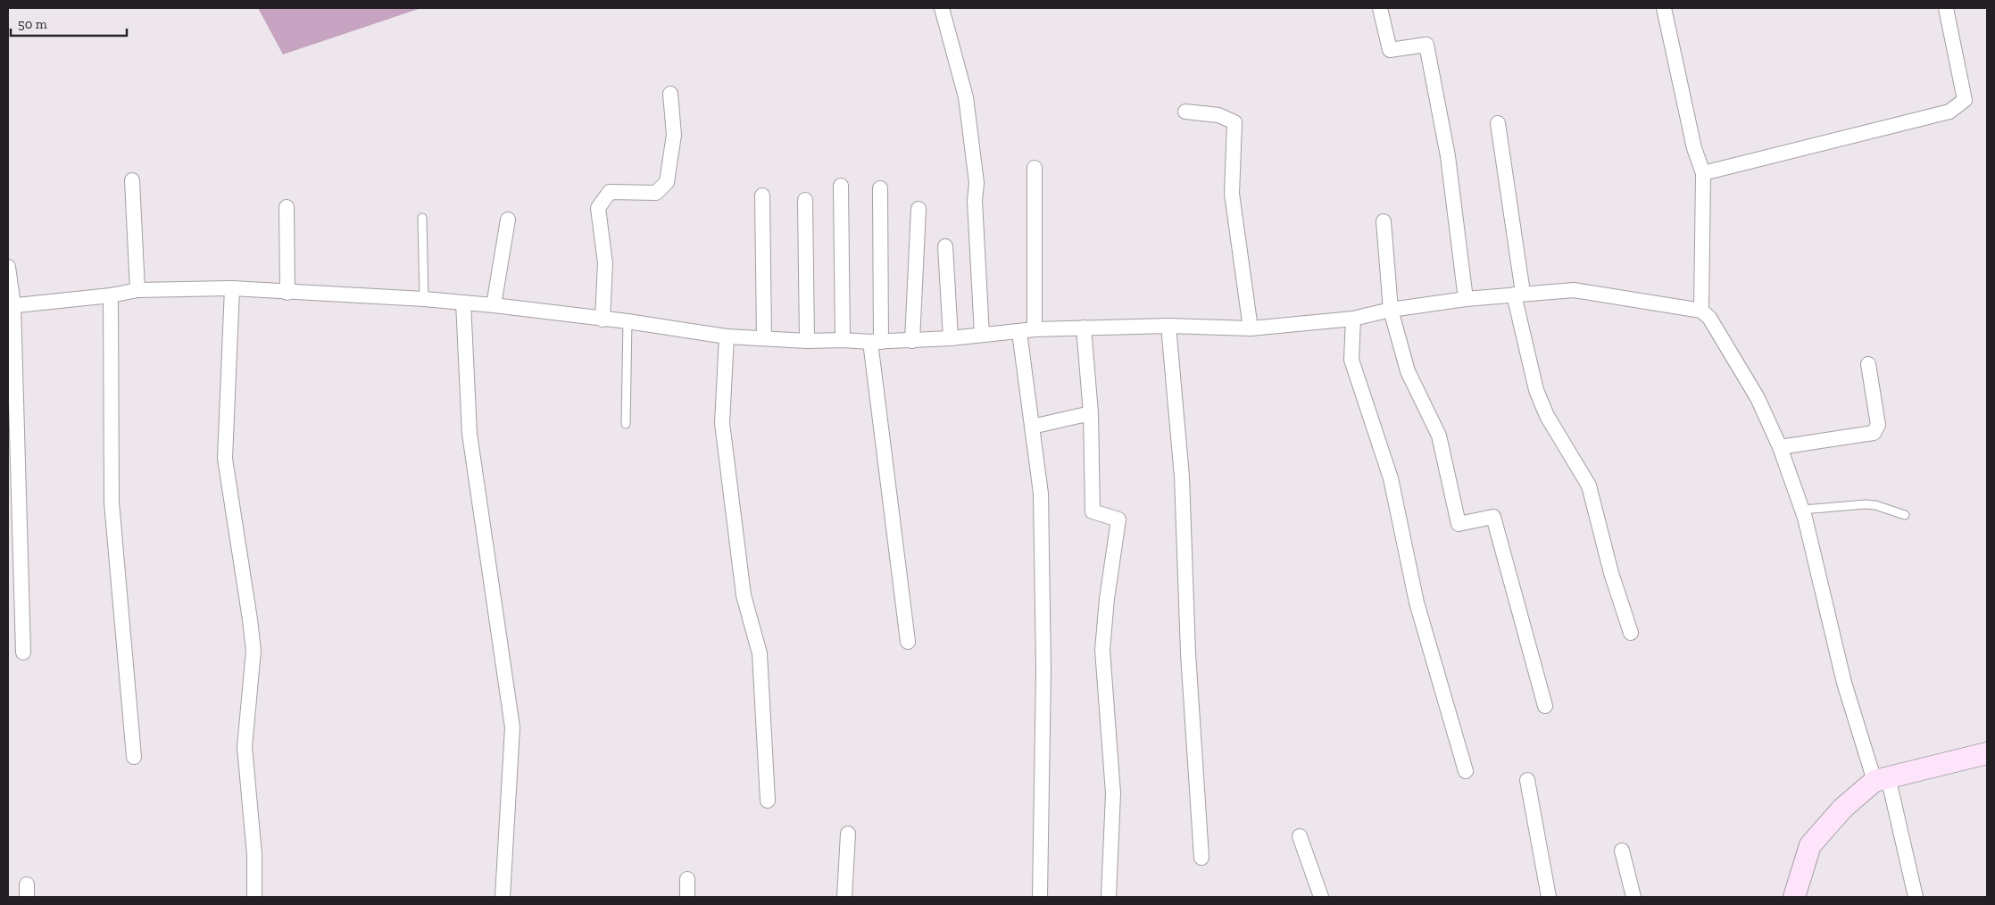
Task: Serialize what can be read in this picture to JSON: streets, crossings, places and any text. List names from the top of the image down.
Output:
{
  "scale_bar": "50 m"
}
